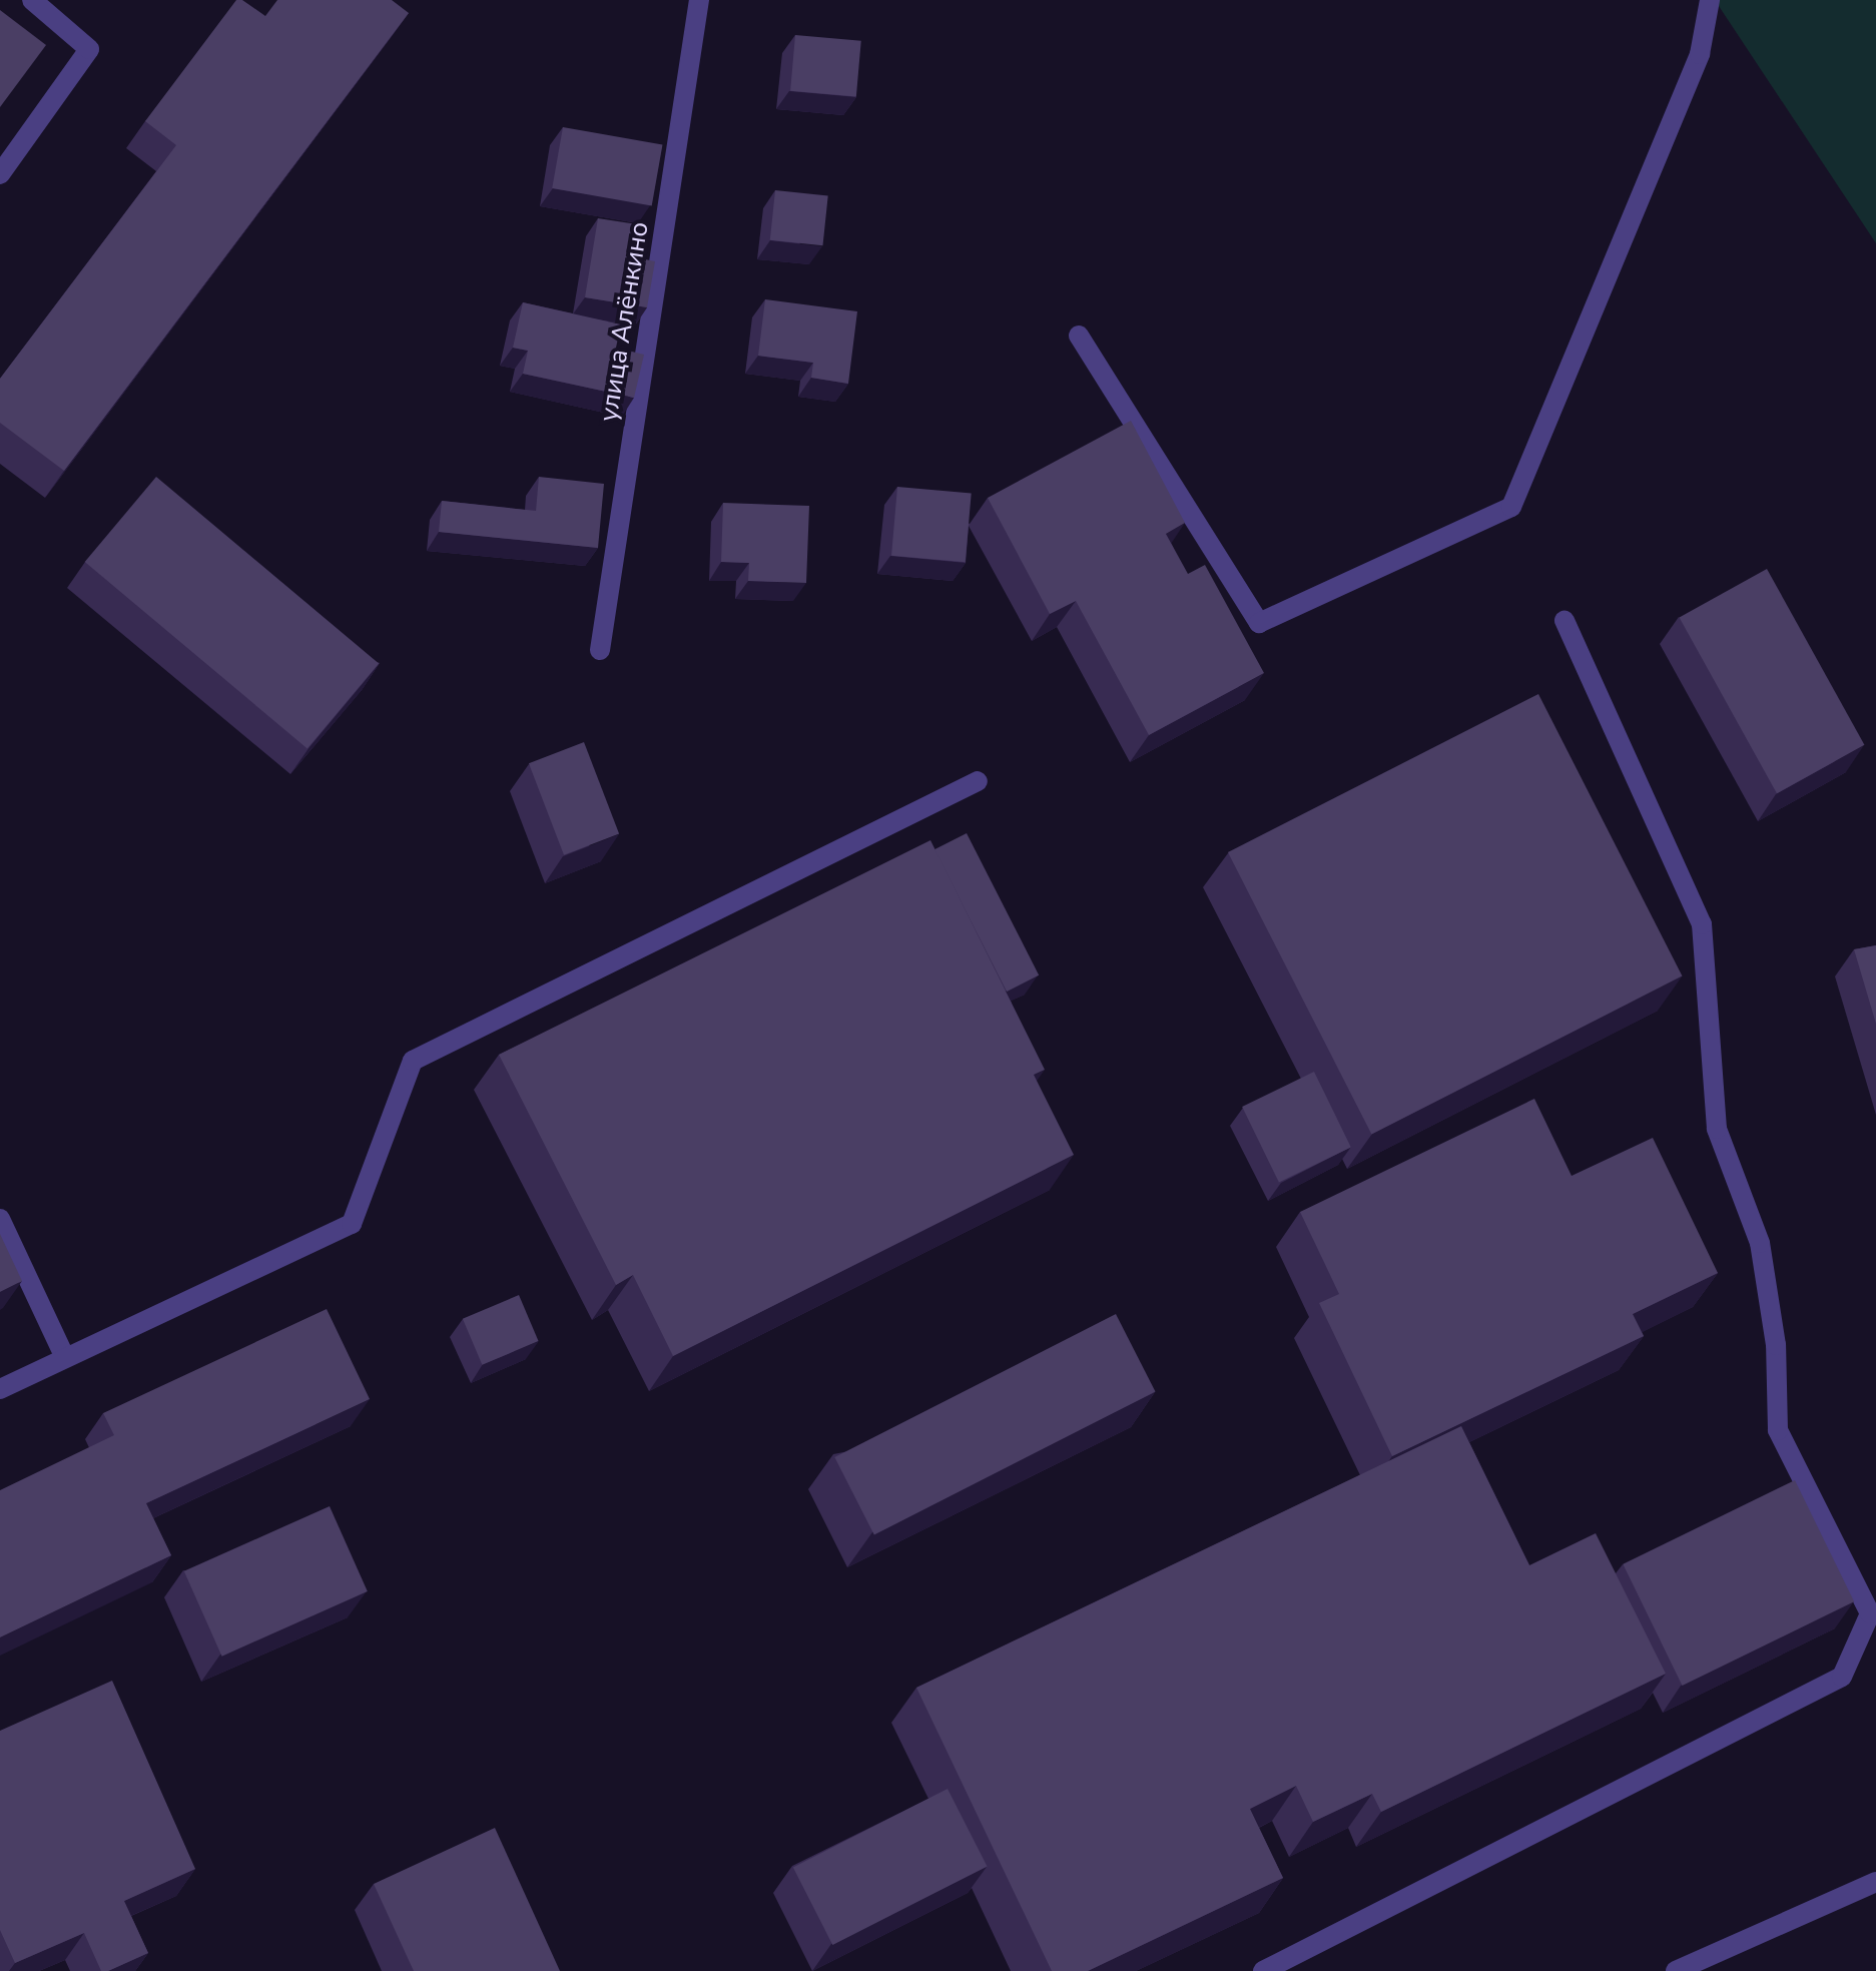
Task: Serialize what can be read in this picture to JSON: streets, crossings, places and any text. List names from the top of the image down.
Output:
{
  "streets": {
    "street": ["улица Алёнкино"]
  }
}
